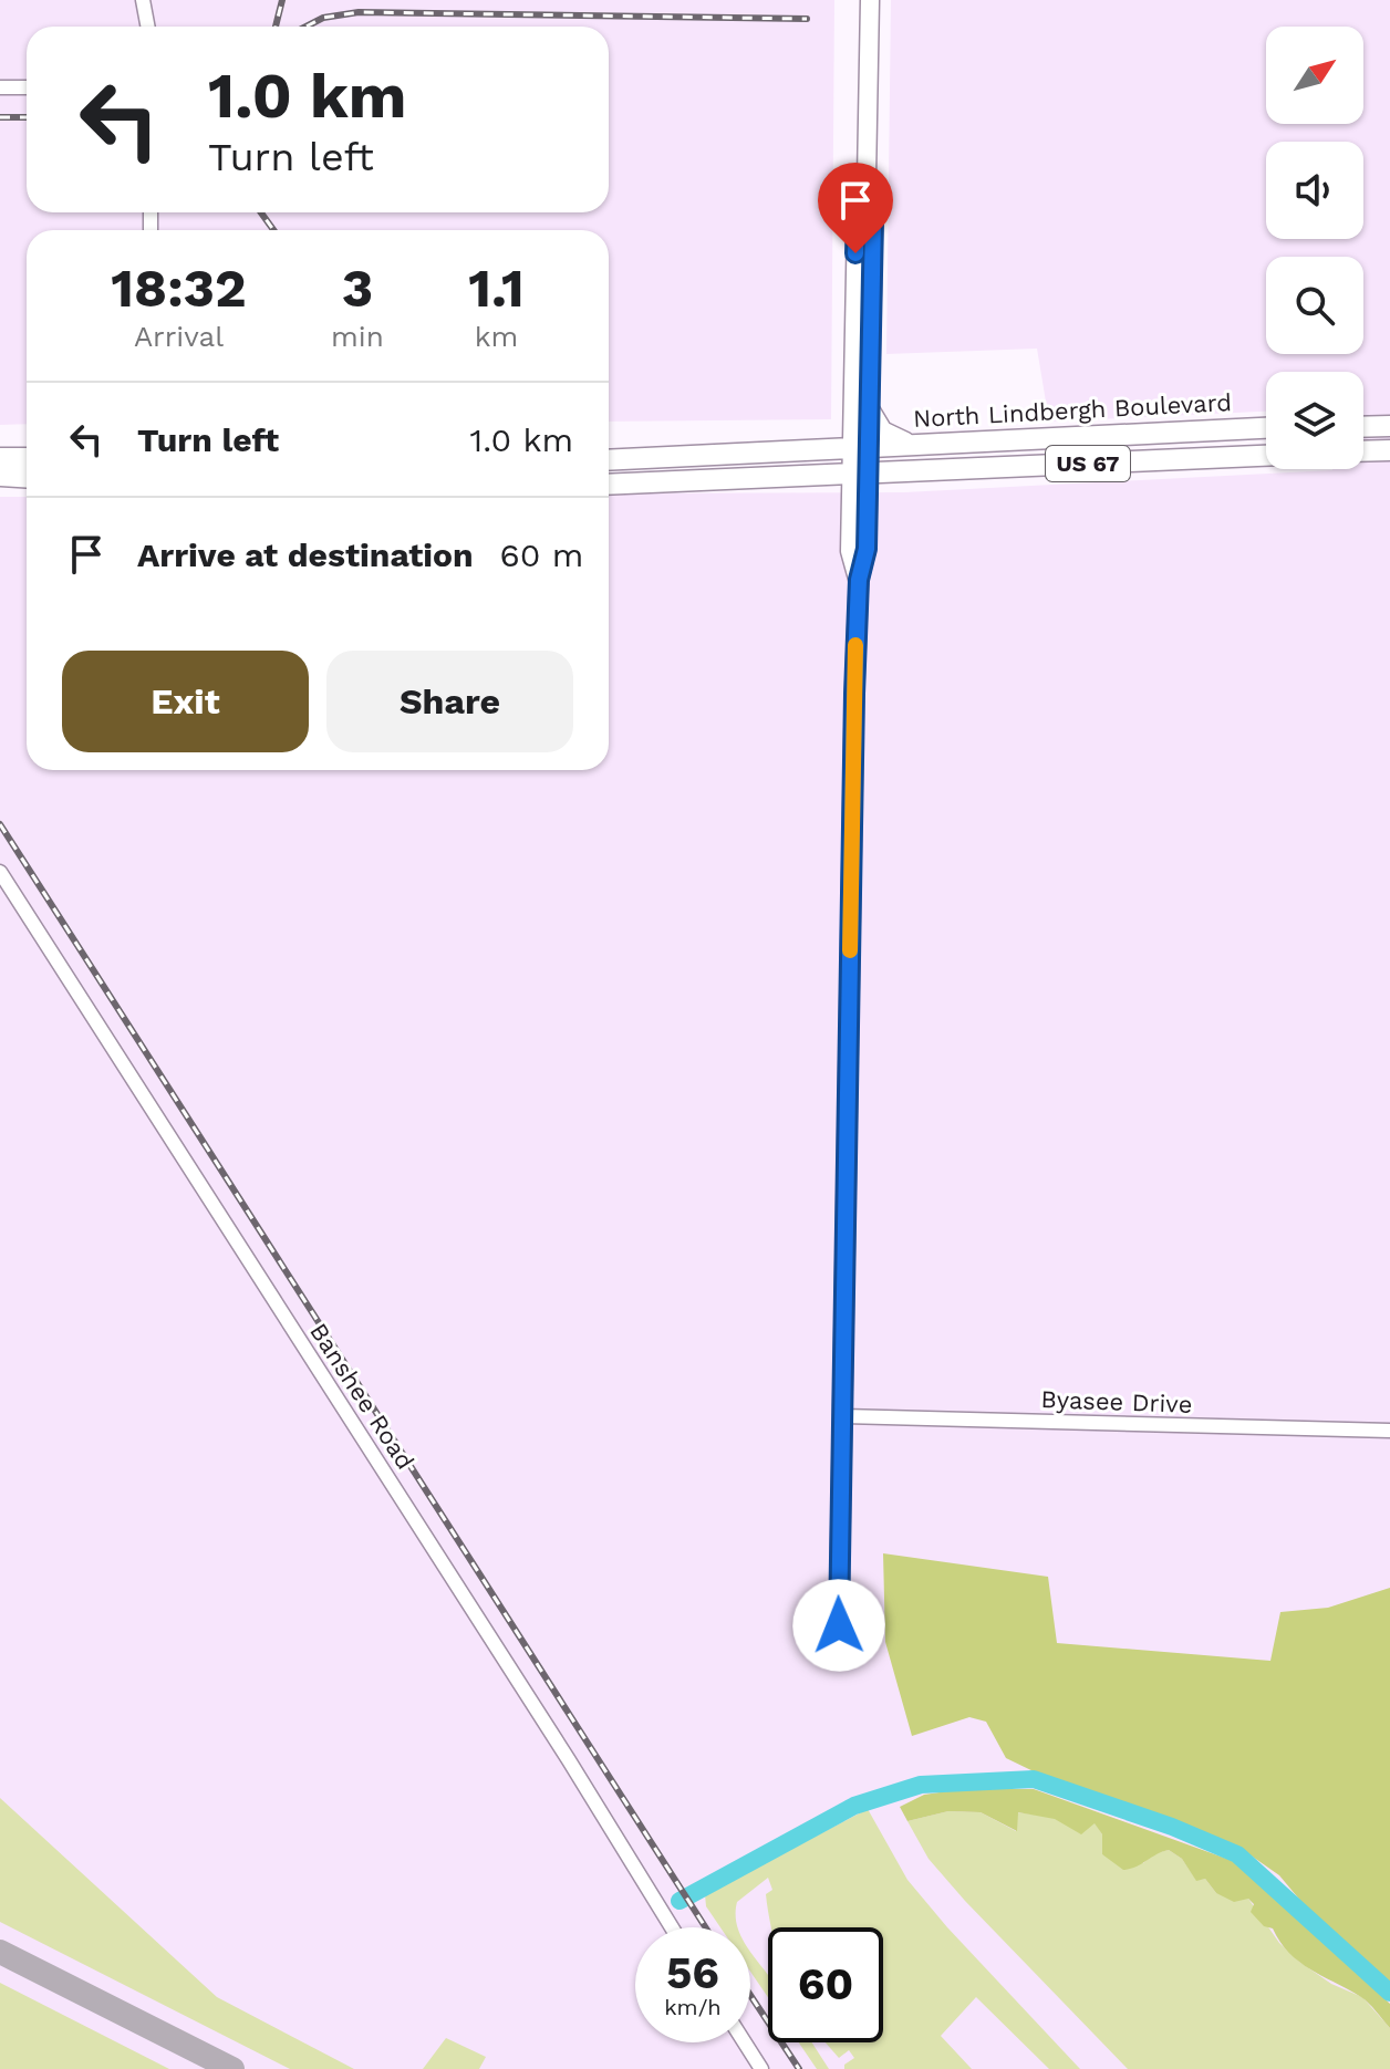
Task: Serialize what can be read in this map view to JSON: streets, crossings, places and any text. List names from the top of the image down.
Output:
{
  "streets": {
    "highway": ["North Lindbergh Boulevard", "US 67"],
    "street": ["Banshee Road", "Byasee Drive"]
  },
  "north": "top right",
  "page": {
    "turn": ["1.0 km", "Turn left"],
    "eta": [
      "18:32",
      "Arrival",
      "3",
      "min",
      "1.1",
      "km"
    ],
    "list": [
      {
        "name": "Turn left",
        "value": "1.0 km"
      },
      {
        "name": "Arrive at destination",
        "value": "60 m"
      }
    ],
    "buttons": ["Exit", "Share"],
    "speed": "56 km/h",
    "limit": "60"
  }
}
